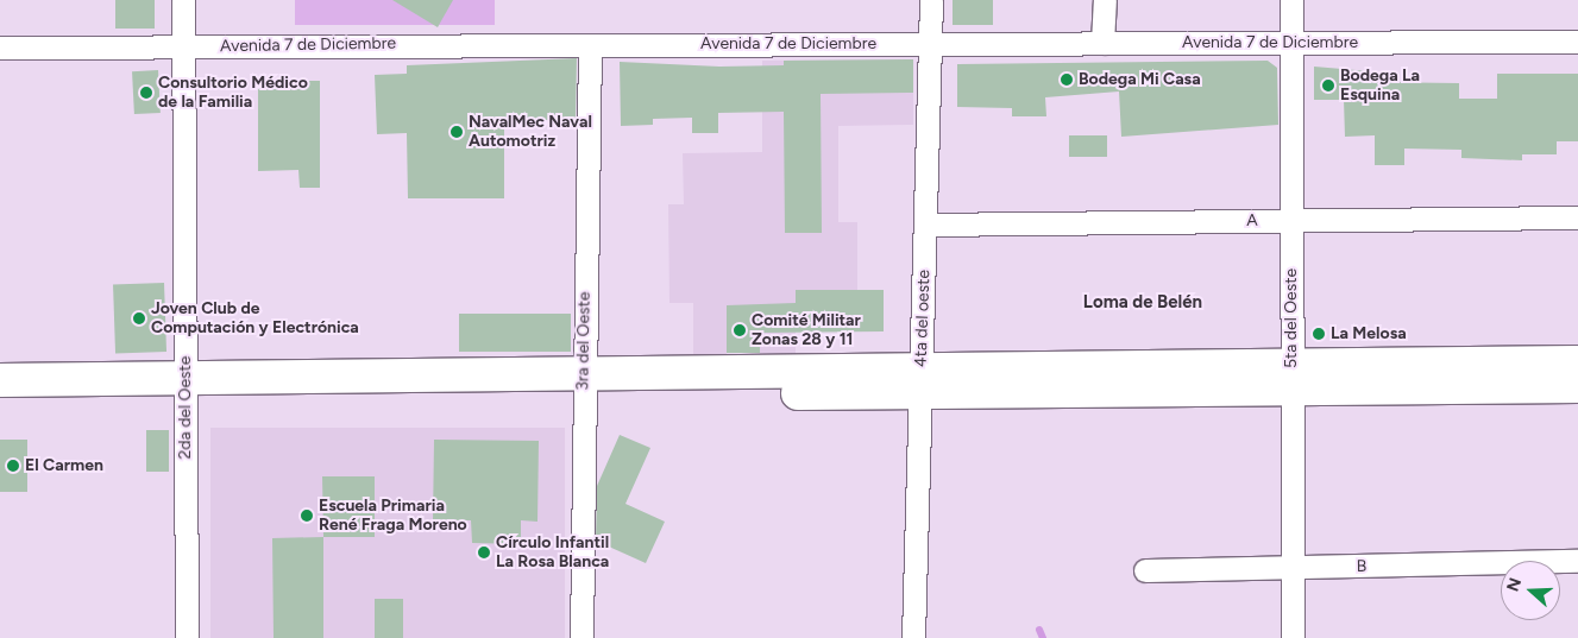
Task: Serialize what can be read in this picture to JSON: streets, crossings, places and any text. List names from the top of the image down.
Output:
{
  "streets": {
    "street": [
      "Avenida 7 de Diciembre",
      "A",
      "4ta del oeste",
      "5ta del Oeste",
      "3ra del Oeste",
      "2da del Oeste",
      "B"
    ]
  },
  "crossings": [
    ["Avenida 7 de Diciembre", "4ta del oeste"],
    ["Avenida 7 de Diciembre", "5ta del Oeste"],
    ["Avenida 7 de Diciembre", "3ra del Oeste"],
    ["Avenida 7 de Diciembre", "2da del Oeste"],
    ["A", "4ta del oeste"],
    ["A", "5ta del Oeste"],
    ["5ta del Oeste", "B"]
  ],
  "districts": ["Loma de Belén"],
  "places": [
    "Bodega Mi Casa",
    "Bodega La Esquina",
    "Consultorio Médico de la Familia",
    "NavalMec Naval Automotriz",
    "Joven Club de Computación y Electrónica",
    "Comité Militar Zonas 28 y 11",
    "La Melosa",
    "El Carmen",
    "Escuela Primaria René Fraga Moreno",
    "Círculo Infantil La Rosa Blanca"
  ],
  "north": "left"
}
